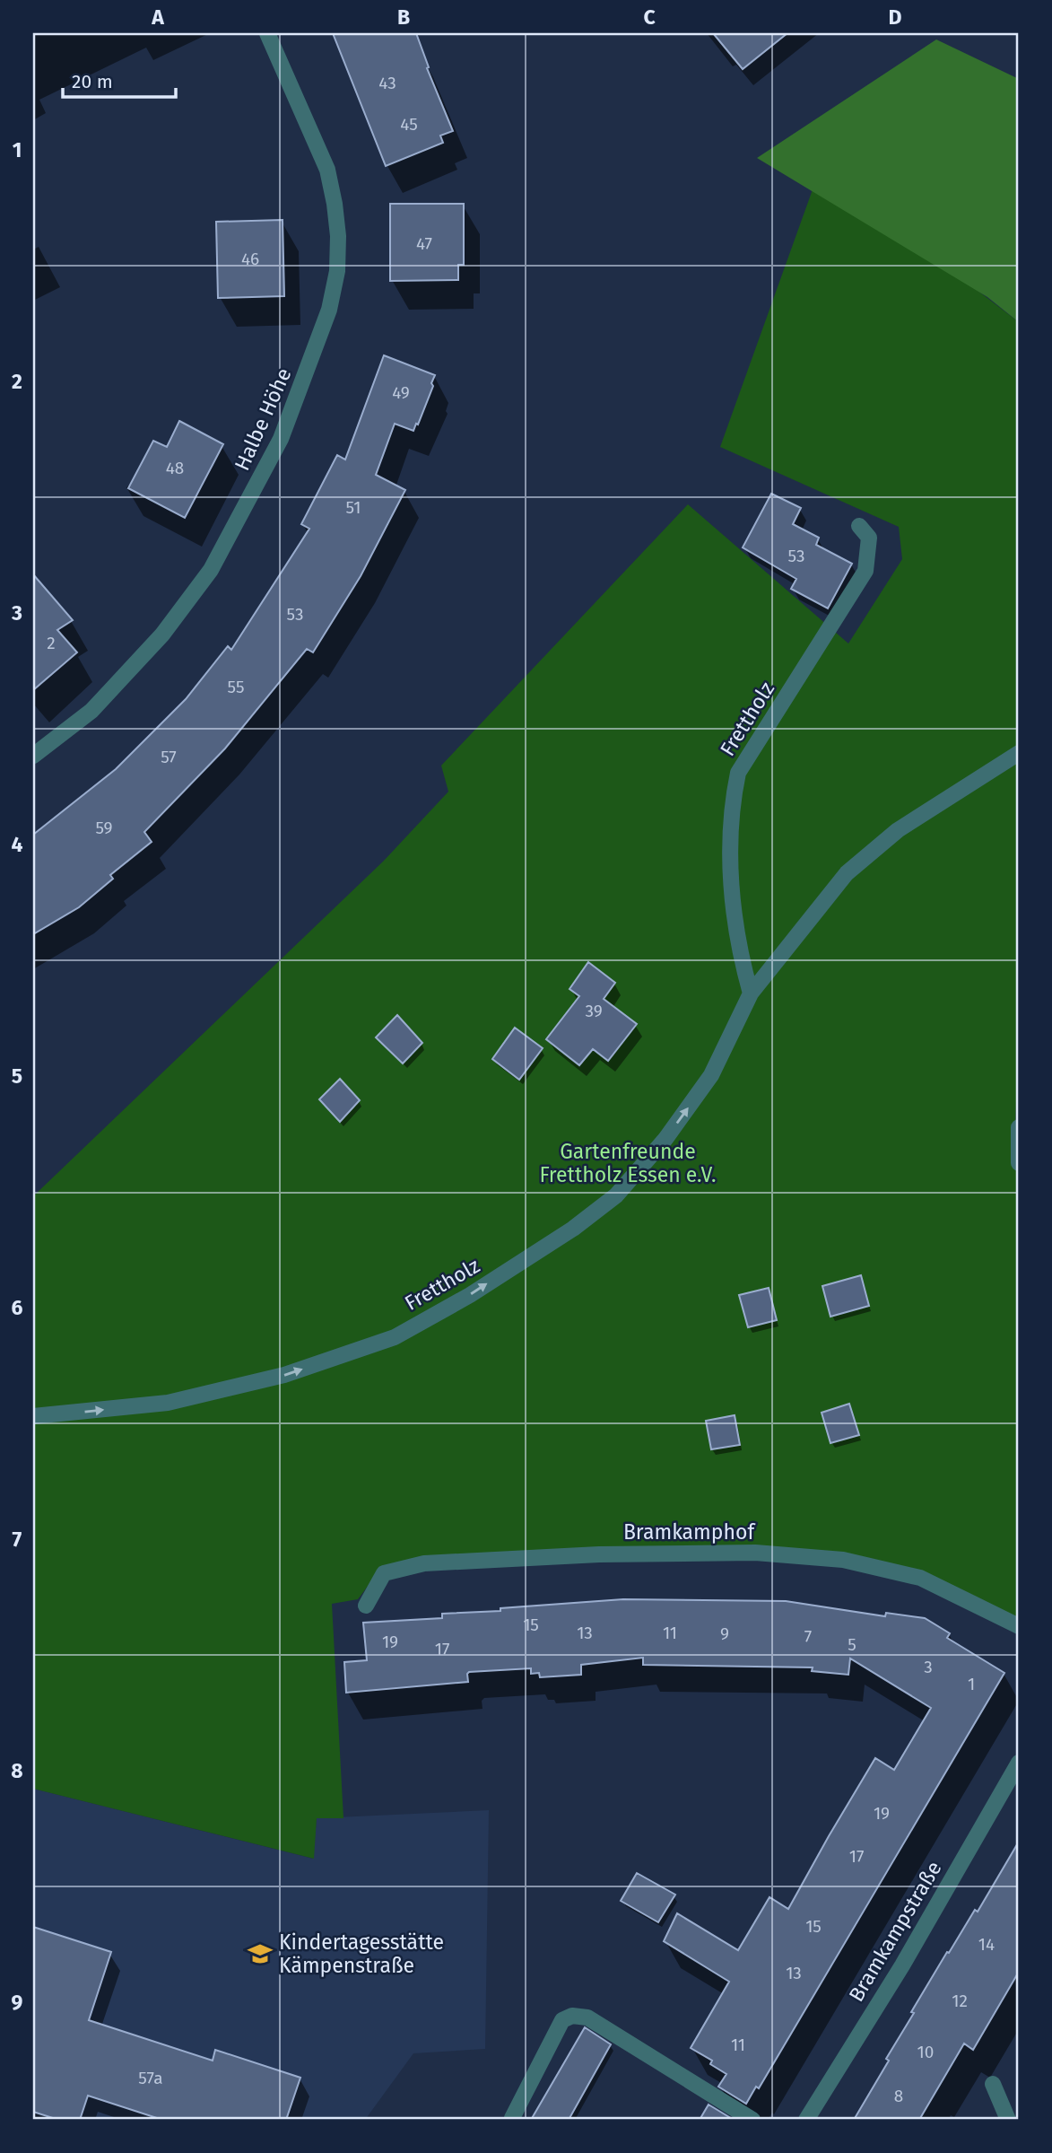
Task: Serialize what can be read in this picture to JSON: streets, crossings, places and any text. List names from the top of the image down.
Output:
{
  "streets": {
    "street": [
      "Halbe Höhe",
      "Frettholz",
      "Bramkamphof",
      "Bramkampstraße"
    ]
  },
  "one_way": ["Frettholz"],
  "parks": ["Gartenfreunde Frettholz Essen e.V."],
  "places": {
    "school or university": ["Kindertagesstätte Kämpenstraße"]
  },
  "house_numbers": [
    "43",
    "45",
    "47",
    "46",
    "49",
    "48",
    "51",
    "53",
    "53",
    "2",
    "55",
    "57",
    "59",
    "39",
    "15",
    "13",
    "11",
    "9",
    "7",
    "19",
    "5",
    "17",
    "3",
    "1",
    "19",
    "17",
    "15",
    "14",
    "13",
    "12",
    "11",
    "10",
    "57a",
    "8"
  ],
  "scale_bar": "20 m",
  "grid": {
    "columns": [
      "A",
      "B",
      "C",
      "D"
    ],
    "rows": [
      "1",
      "2",
      "3",
      "4",
      "5",
      "6",
      "7",
      "8",
      "9"
    ]
  }
}
